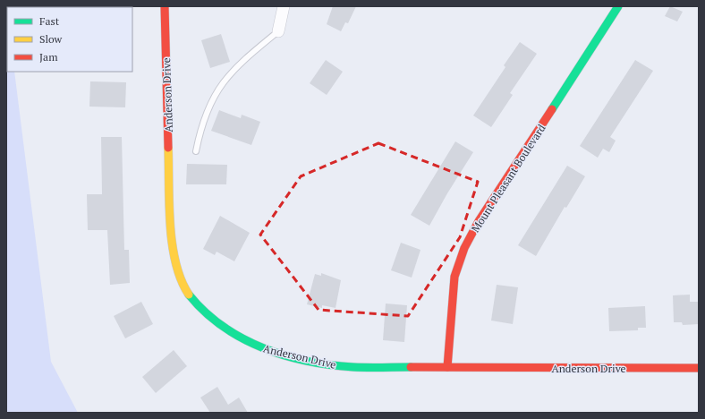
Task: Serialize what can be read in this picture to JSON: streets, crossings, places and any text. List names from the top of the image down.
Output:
{
  "streets": {
    "street": ["Anderson Drive", "Mount Pleasant Boulevard"]
  },
  "crossings": [
    ["Anderson Drive", "Mount Pleasant Boulevard"]
  ],
  "legend": ["Fast", "Slow", "Jam"]
}
